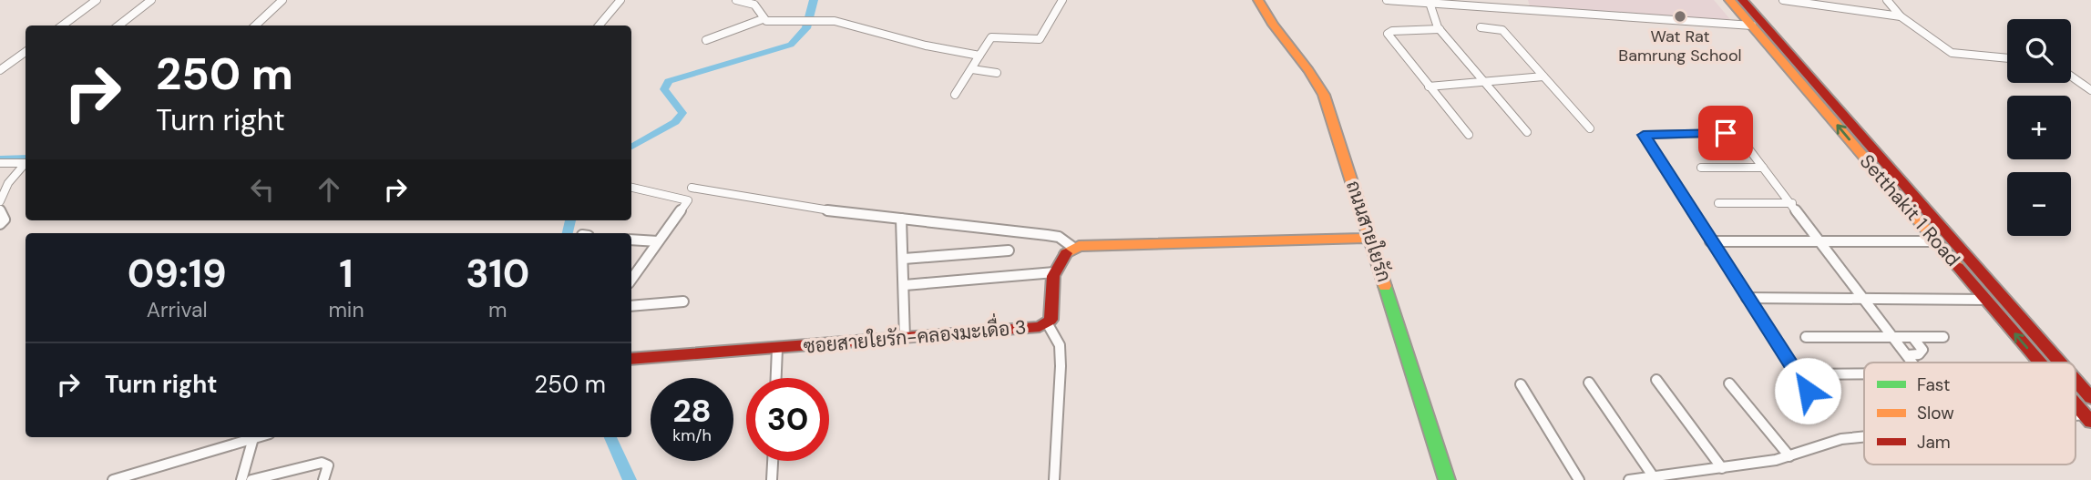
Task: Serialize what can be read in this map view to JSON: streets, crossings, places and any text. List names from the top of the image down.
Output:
{
  "streets": {
    "street": ["Setthakit 1 Road", "ถนนสายใยรัก", "ซอยสายใยรัก-คลองมะเดื่อ 3"]
  },
  "places": ["Wat Rat Bamrung School"],
  "legend": ["Fast", "Slow", "Jam"],
  "page": {
    "map_buttons": ["+", "−"],
    "turn": ["250 m", "Turn right"],
    "eta": [
      "09:19",
      "Arrival",
      "1",
      "min",
      "310",
      "m"
    ],
    "list": [
      {
        "name": "Turn right",
        "value": "250 m"
      }
    ],
    "speed": "28 km/h",
    "limit": "30"
  }
}
